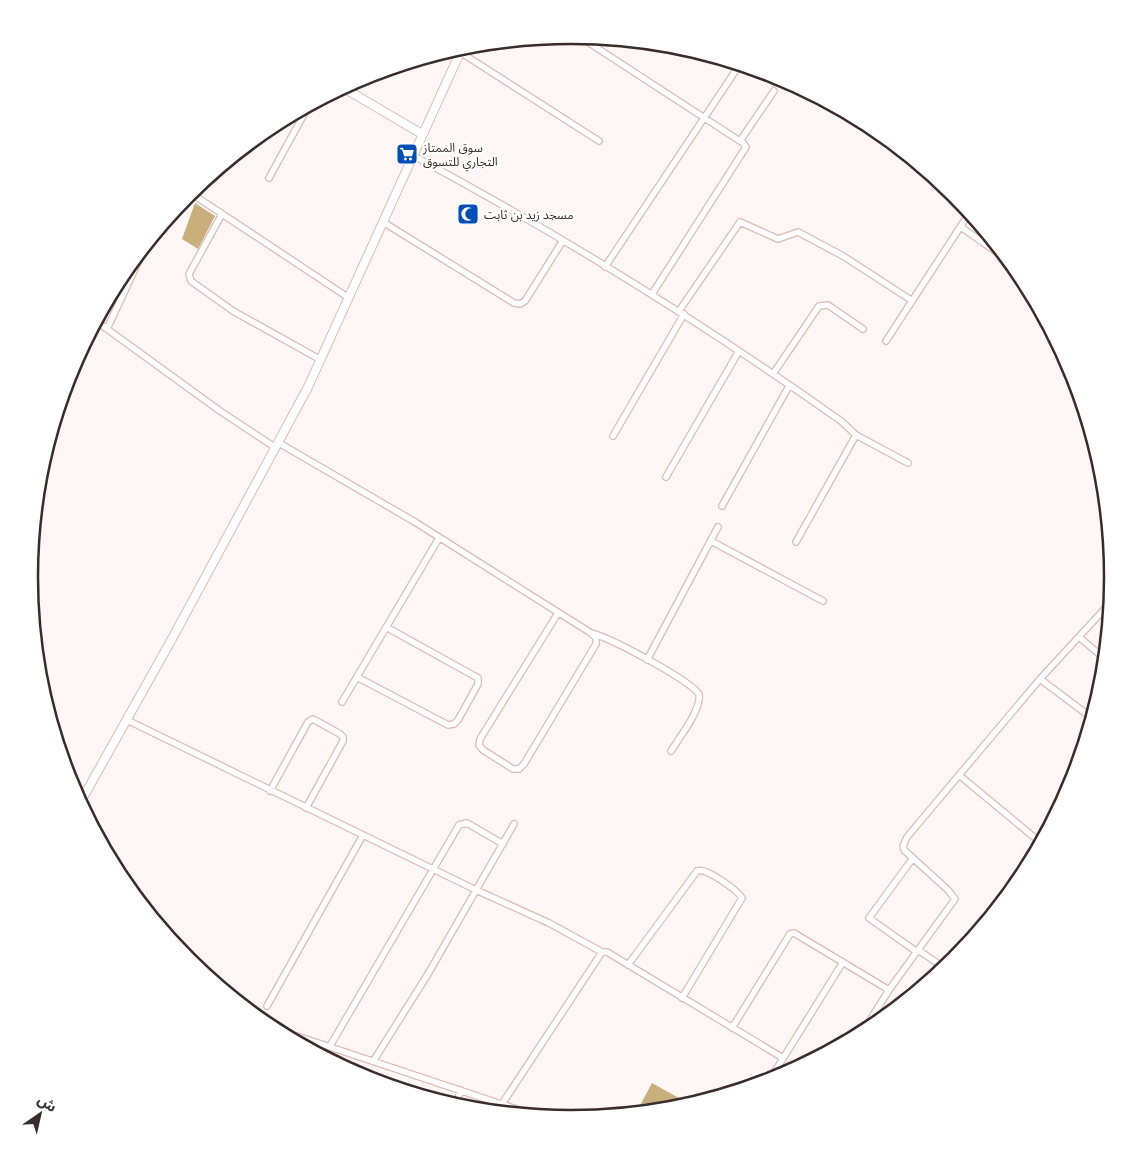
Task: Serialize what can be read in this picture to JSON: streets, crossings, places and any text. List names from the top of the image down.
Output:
{
  "places": {
    "supermarket": ["سوق الممتاز التجاري للتسوق"],
    "mosque": ["مسجد زيد بن ثابت"]
  },
  "north": "top right"
}
